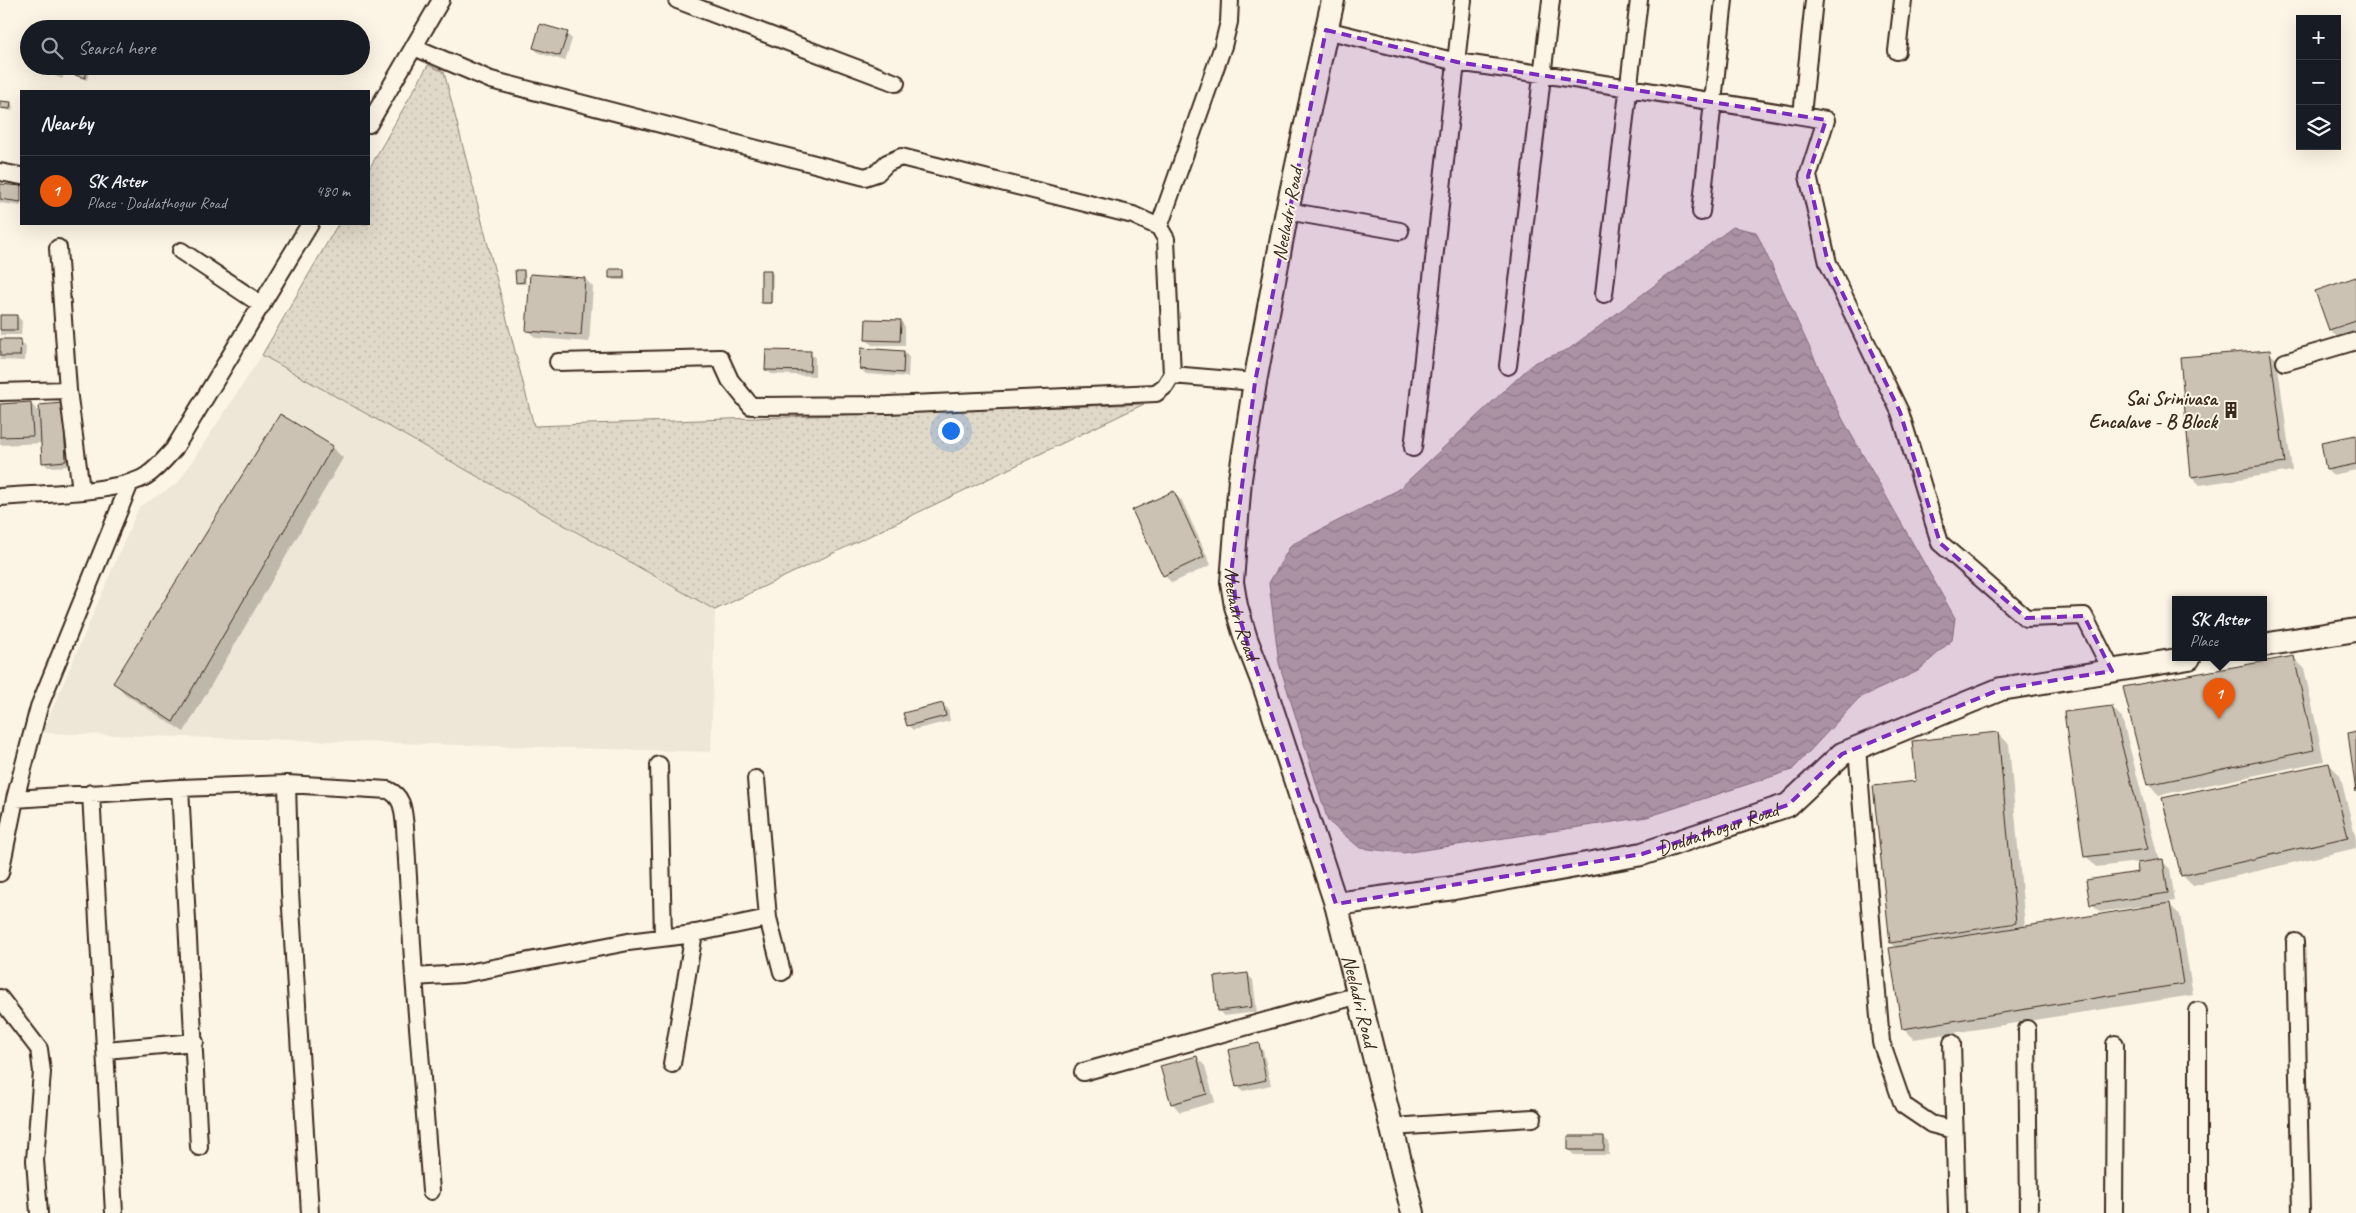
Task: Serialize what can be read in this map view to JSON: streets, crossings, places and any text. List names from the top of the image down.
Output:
{
  "streets": {
    "street": ["Neeladri Road", "Doddathogur Road"]
  },
  "crossings": [
    ["Neeladri Road", "Doddathogur Road"]
  ],
  "places": {
    "building": ["Sai Srinivasa Encalave - B Block"]
  },
  "page": {
    "map_buttons": ["+", "−"],
    "search": "Search here",
    "heading": "Nearby",
    "list": [
      {
        "mark": "1",
        "name": "SK Aster",
        "note": "Place · Doddathogur Road",
        "value": "480 m"
      }
    ],
    "popup": ["SK Aster", "Place"],
    "pins": "1"
  }
}
